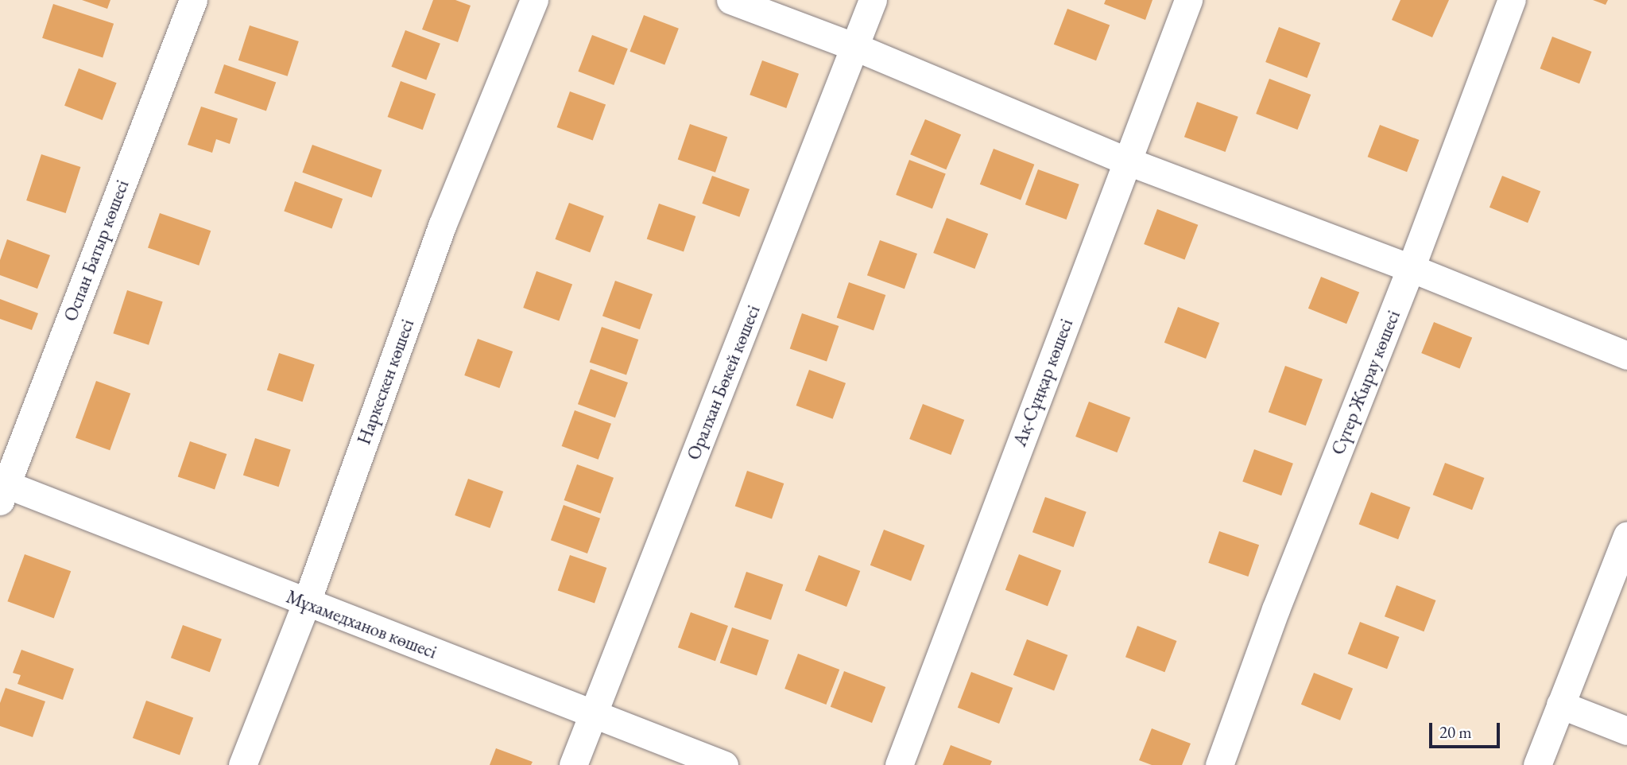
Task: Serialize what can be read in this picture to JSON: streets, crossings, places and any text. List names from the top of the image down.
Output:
{
  "streets": {
    "street": [
      "Оспан Батыр көшесі",
      "Наркескен көшесі",
      "Оралхан Бөкей көшесі",
      "Ақ-Сұңқар көшесі",
      "Сүгер Жырау көшесі",
      "Мұхамедханов көшесі"
    ]
  },
  "crossings": [
    ["Оспан Батыр көшесі", "Мұхамедханов көшесі"],
    ["Наркескен көшесі", "Мұхамедханов көшесі"],
    ["Оралхан Бөкей көшесі", "Мұхамедханов көшесі"]
  ],
  "scale_bar": "20 m"
}
